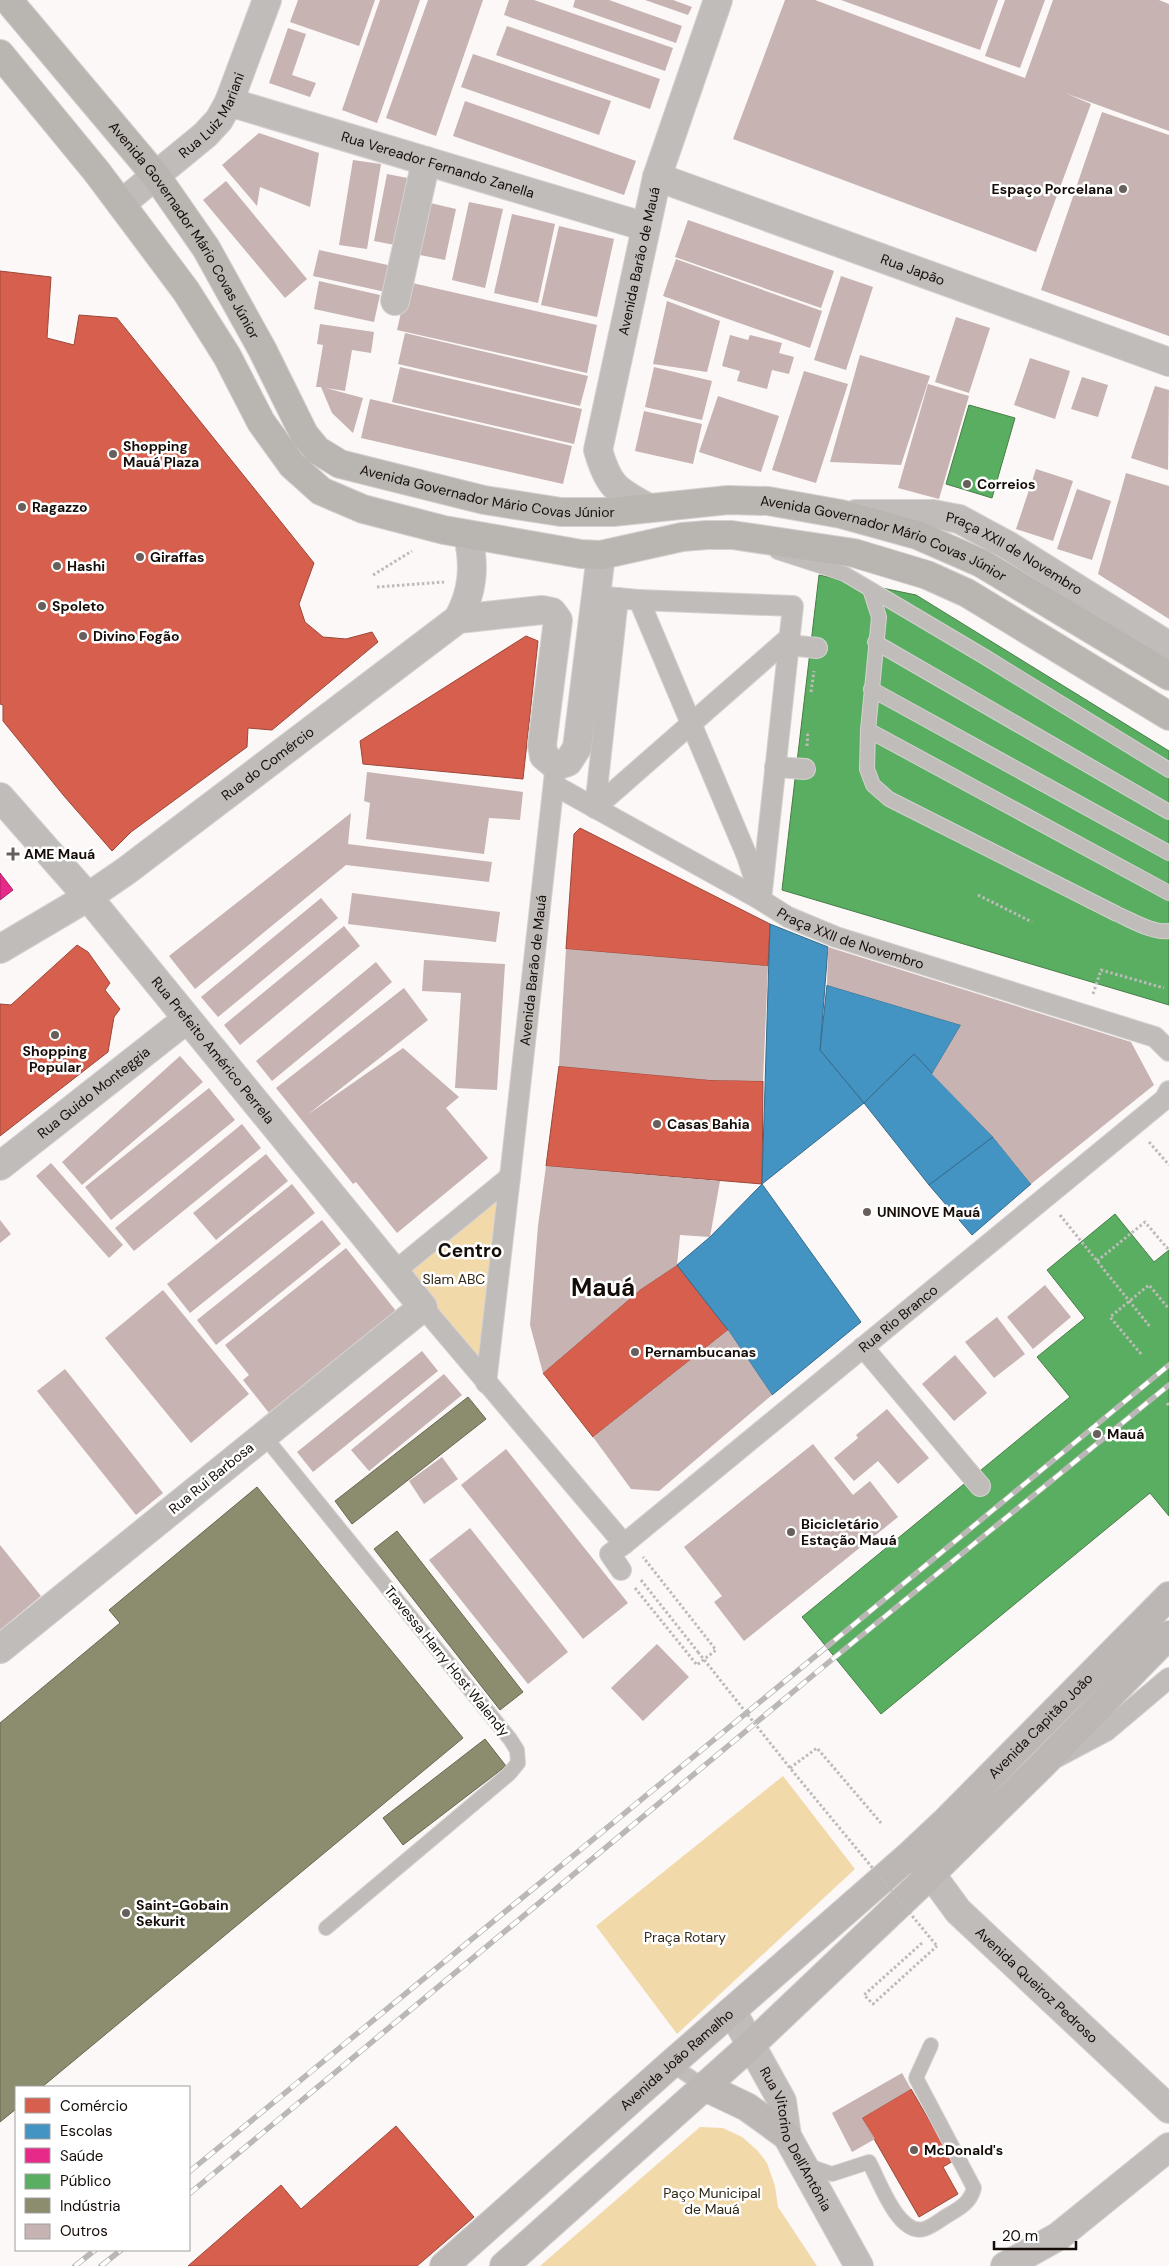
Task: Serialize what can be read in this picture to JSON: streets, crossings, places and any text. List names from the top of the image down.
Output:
{
  "streets": {
    "highway": ["Avenida Capitão João", "Avenida João Ramalho"],
    "main road": [
      "Rua Luiz Mariani",
      "Avenida Governador Mário Covas Júnior",
      "Avenida Barão de Mauá",
      "Praça XXII de Novembro"
    ],
    "street": [
      "Rua Vereador Fernando Zanella",
      "Rua Japão",
      "Rua do Comércio",
      "Rua Prefeito Américo Perrela",
      "Rua Guido Monteggia",
      "Rua Rio Branco",
      "Rua Rui Barbosa",
      "Avenida Queiroz Pedroso",
      "Rua Vitorino Dell'Antônia"
    ],
    "lane": ["Travessa Harry Host Walendy"]
  },
  "crossings": [
    ["Rua Luiz Mariani", "Rua Vereador Fernando Zanella"],
    ["Rua Luiz Mariani", "Avenida Governador Mário Covas Júnior"],
    ["Rua Vereador Fernando Zanella", "Avenida Barão de Mauá"],
    ["Avenida Governador Mário Covas Júnior", "Avenida Barão de Mauá"],
    ["Avenida Governador Mário Covas Júnior", "Praça XXII de Novembro"],
    ["Avenida Governador Mário Covas Júnior", "Rua do Comércio"],
    ["Avenida Barão de Mauá", "Rua Japão"],
    ["Avenida Barão de Mauá", "Praça XXII de Novembro"],
    ["Rua do Comércio", "Rua Prefeito Américo Perrela"],
    ["Rua Prefeito Américo Perrela", "Rua Guido Monteggia"],
    ["Rua Prefeito Américo Perrela", "Rua Rui Barbosa"],
    ["Rua Rui Barbosa", "Travessa Harry Host Walendy"],
    ["Avenida Capitão João", "Avenida Queiroz Pedroso"],
    ["Avenida Capitão João", "Avenida João Ramalho"],
    ["Avenida Queiroz Pedroso", "Avenida João Ramalho"],
    ["Avenida João Ramalho", "Rua Vitorino Dell'Antônia"]
  ],
  "districts": ["Centro", "Mauá"],
  "parks": ["Slam ABC", "Praça Rotary", "Paço Municipal de Mauá"],
  "places": {
    "other": [
      "Espaço Porcelana",
      "Shopping Mauá Plaza",
      "Correios",
      "Ragazzo",
      "Giraffas",
      "Hashi",
      "Spoleto",
      "Divino Fogão",
      "Shopping Popular",
      "Casas Bahia",
      "UNINOVE Mauá",
      "Pernambucanas",
      "Mauá",
      "Bicicletário Estação Mauá",
      "Saint-Gobain Sekurit",
      "McDonald's"
    ],
    "health": ["AME Mauá"]
  },
  "legend": [
    "Comércio",
    "Escolas",
    "Saúde",
    "Público",
    "Indústria",
    "Outros"
  ],
  "scale_bar": "20 m"
}
